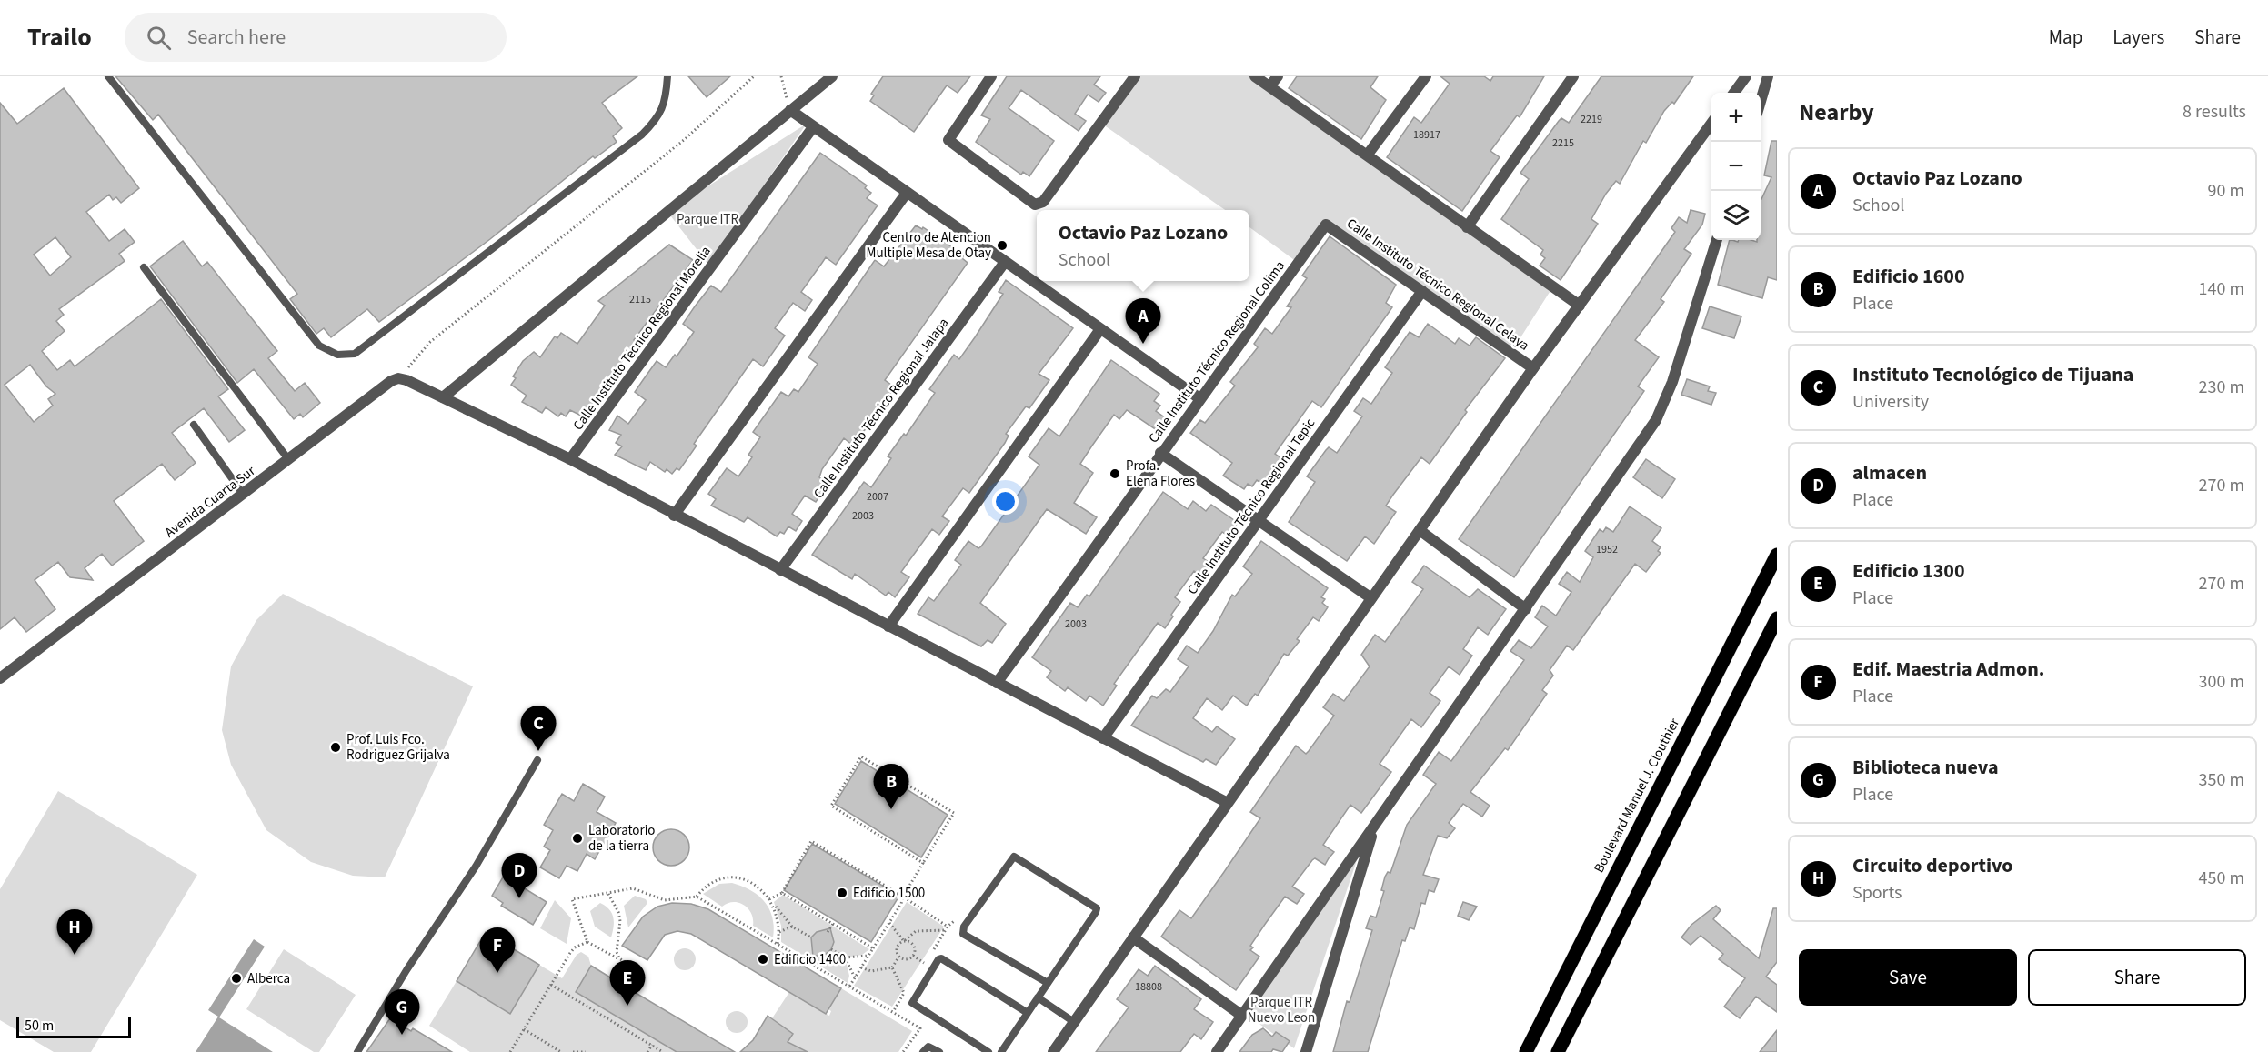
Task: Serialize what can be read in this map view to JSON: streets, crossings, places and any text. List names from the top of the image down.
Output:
{
  "streets": {
    "main road": ["Boulevard Manuel J. Clouthier"],
    "street": [
      "Calle Instituto Técnico Regional Celaya",
      "Calle Instituto Técnico Regional Morelia",
      "Calle Instituto Técnico Regional Colima",
      "Calle Instituto Técnico Regional Jalapa",
      "Avenida Cuarta Sur",
      "Calle Instituto Técnico Regional Tepic"
    ]
  },
  "crossings": [
    ["Calle Instituto Técnico Regional Celaya", "Calle Instituto Técnico Regional Colima"],
    ["Calle Instituto Técnico Regional Celaya", "Calle Instituto Técnico Regional Tepic"]
  ],
  "parks": ["Parque ITR", "Parque ITR Nuevo Leon"],
  "places": [
    "Centro de Atencion Multiple Mesa de Otay",
    "Profa. Elena Flores",
    "Prof. Luis Fco. Rodriguez Grijalva",
    "Laboratorio de la tierra",
    "Edificio 1500",
    "Edificio 1400",
    "Alberca"
  ],
  "house_numbers": [
    "2219",
    "18917",
    "2215",
    "2115",
    "2007",
    "2003",
    "1952",
    "2003",
    "18808"
  ],
  "scale_bar": "50 m",
  "page": {
    "header": "Trailo",
    "search": "Search here",
    "nav": ["Map", "Layers", "Share"],
    "heading": ["Nearby", "8 results"],
    "map_buttons": ["+", "−"],
    "list": [
      {
        "mark": "A",
        "name": "Octavio Paz Lozano",
        "note": "School",
        "value": "90 m"
      },
      {
        "mark": "B",
        "name": "Edificio 1600",
        "note": "Place",
        "value": "140 m"
      },
      {
        "mark": "C",
        "name": "Instituto Tecnológico de Tijuana",
        "note": "University",
        "value": "230 m"
      },
      {
        "mark": "D",
        "name": "almacen",
        "note": "Place",
        "value": "270 m"
      },
      {
        "mark": "E",
        "name": "Edificio 1300",
        "note": "Place",
        "value": "270 m"
      },
      {
        "mark": "F",
        "name": "Edif. Maestria Admon.",
        "note": "Place",
        "value": "300 m"
      },
      {
        "mark": "G",
        "name": "Biblioteca nueva",
        "note": "Place",
        "value": "350 m"
      },
      {
        "mark": "H",
        "name": "Circuito deportivo",
        "note": "Sports",
        "value": "450 m"
      }
    ],
    "popup": ["Octavio Paz Lozano", "School"],
    "pins": [
      "A",
      "C",
      "B",
      "D",
      "H",
      "F",
      "E",
      "G"
    ],
    "buttons": ["Save", "Share"],
    "scale": "50 m"
  }
}
